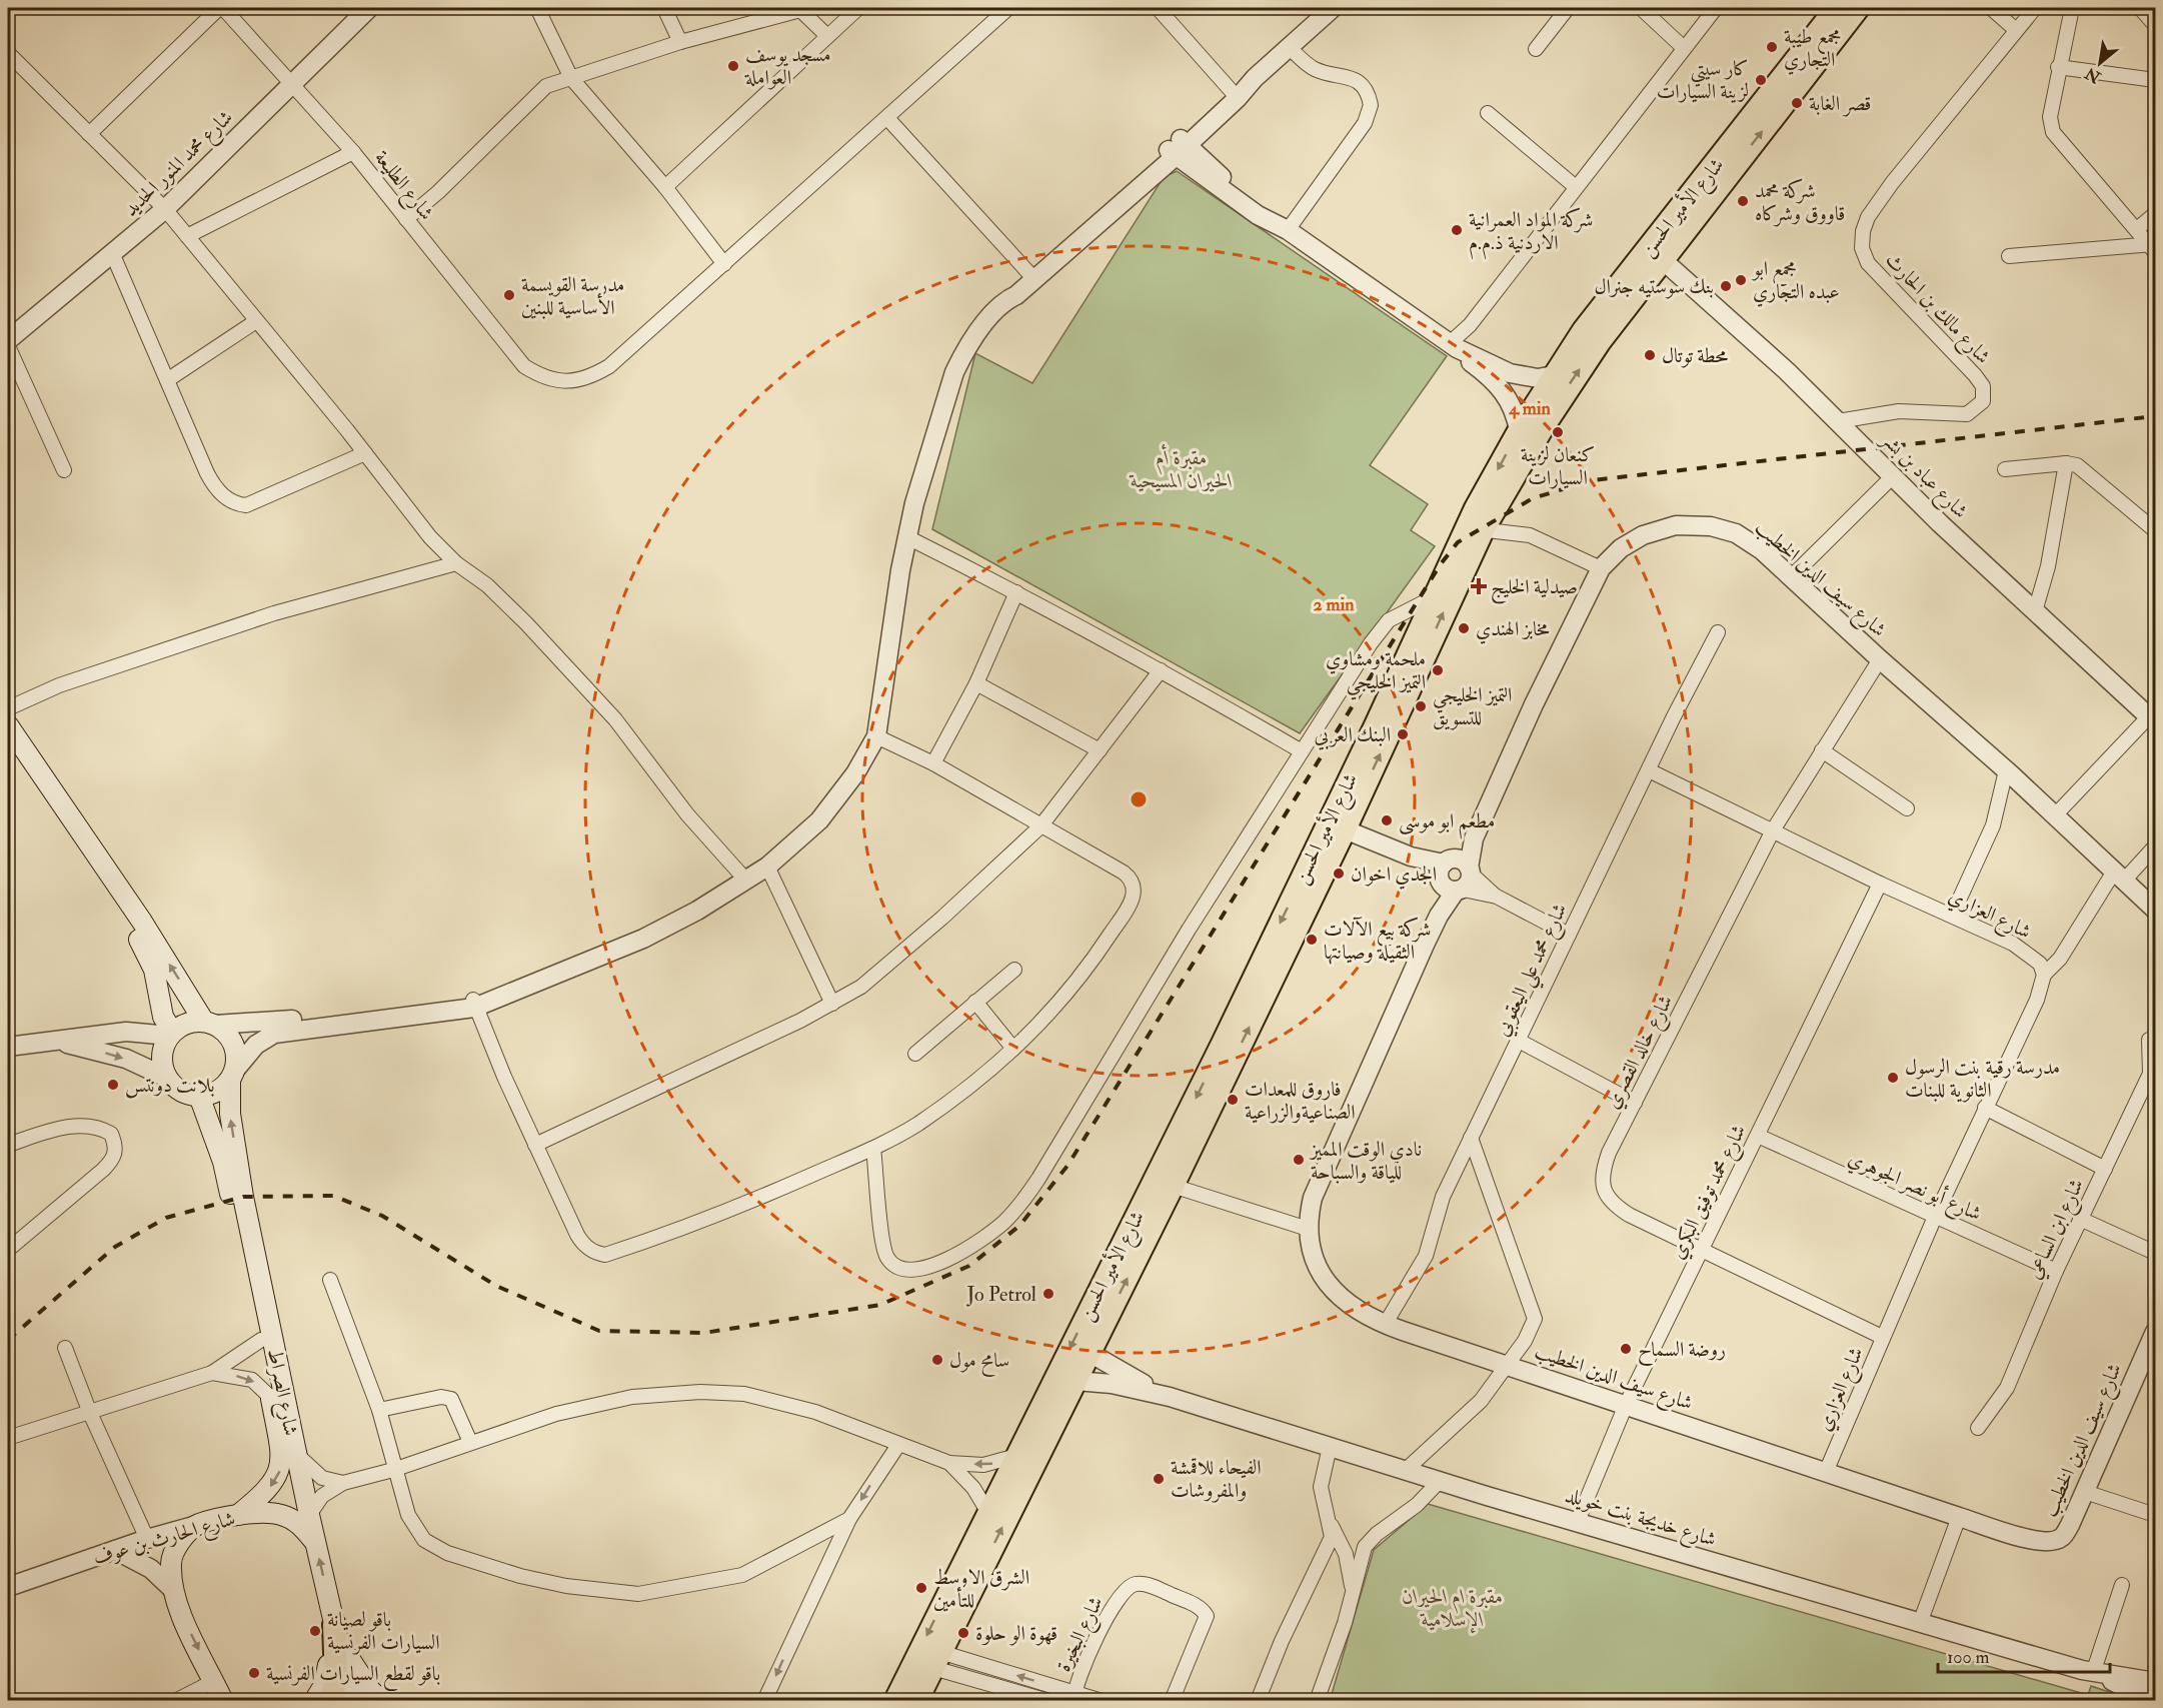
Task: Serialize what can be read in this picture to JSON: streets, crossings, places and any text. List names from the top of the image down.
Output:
{
  "streets": {
    "highway": ["شارع الأمير الحسن"],
    "main road": ["شارع الصراط", "شارع الحارث بن عوف"],
    "street": [
      "شارع محمد المنور الحديد",
      "شارع الطليعة",
      "شارع مالك بن الحارث",
      "شارع عباد بن بشر",
      "شارع سيف الدين الخطيب",
      "شارع العزاري",
      "شارع محمد علي اليعقوبي",
      "شارع خالد القصري",
      "شارع أبو نصر الجوهري",
      "شارع محمد توفيق البكري",
      "شارع ابن الساعي",
      "شارع خديجة بنت خويلد",
      "شارع البخيرة"
    ]
  },
  "crossings": [
    ["شارع محمد المنور الحديد", "شارع الطليعة"],
    ["شارع الأمير الحسن", "شارع عباد بن بشر"],
    ["شارع الأمير الحسن", "شارع خديجة بنت خويلد"],
    ["شارع مالك بن الحارث", "شارع عباد بن بشر"],
    ["شارع سيف الدين الخطيب", "شارع العزاري"],
    ["شارع سيف الدين الخطيب", "شارع محمد علي اليعقوبي"],
    ["شارع سيف الدين الخطيب", "شارع خالد القصري"],
    ["شارع سيف الدين الخطيب", "شارع محمد توفيق البكري"],
    ["شارع العزاري", "شارع محمد علي اليعقوبي"],
    ["شارع العزاري", "شارع خالد القصري"],
    ["شارع العزاري", "شارع أبو نصر الجوهري"],
    ["شارع العزاري", "شارع محمد توفيق البكري"],
    ["شارع خالد القصري", "شارع محمد توفيق البكري"],
    ["شارع أبو نصر الجوهري", "شارع محمد توفيق البكري"],
    ["شارع أبو نصر الجوهري", "شارع ابن الساعي"],
    ["شارع محمد توفيق البكري", "شارع خديجة بنت خويلد"],
    ["شارع الصراط", "شارع الحارث بن عوف"]
  ],
  "parks": ["مقبرة أم الحيران المسيحية", "مقبرة ام الحيران الإسلامية"],
  "places": {
    "other": [
      "مجمع طيبة التجاري",
      "مسجد يوسف العواملة",
      "كار سيتي لزينة السيارات",
      "قصر الغابة",
      "شركة محمد قاووق وشركاه",
      "شركة المواد العمرانية الاردنية ذ.م.م",
      "مجمع ابو عبده التجاري",
      "بنك سوستيه جنرال",
      "مدرسة القويسمة الأساسية للبنين",
      "محطة توتال",
      "كنعان لزينة السيارات",
      "مخابز الهندي",
      "ملحمة ومشاوي التميز الخليجي",
      "التميز الخليجي للتسويق",
      "البنك العربي",
      "مطعم ابو موسى",
      "الجدي اخوان",
      "شركة بيع الآلات الثقيلة وصيانتها",
      "مدرسة رقية بنت الرسول الثانوية للبنات",
      "بلانت دونتس",
      "فاروق للمعدات الصناعيةوالزراعية",
      "نادي الوقت المميز للياقة والسباحة",
      "Jo Petrol",
      "روضة السماح",
      "سامح مول",
      "الفيحاء للاقمشة والمفروشات",
      "الشرق الاوسط للتأمين",
      "باقو لصيانة السيارات الفرنسية",
      "قهوة الو حلوة",
      "باقو لقطع السيارات الفرنسية"
    ],
    "health": ["صيدلية الخليج"]
  },
  "scale_bar": "100 m",
  "north": "bottom left",
  "rings": ["4 min", "2 min"]
}
